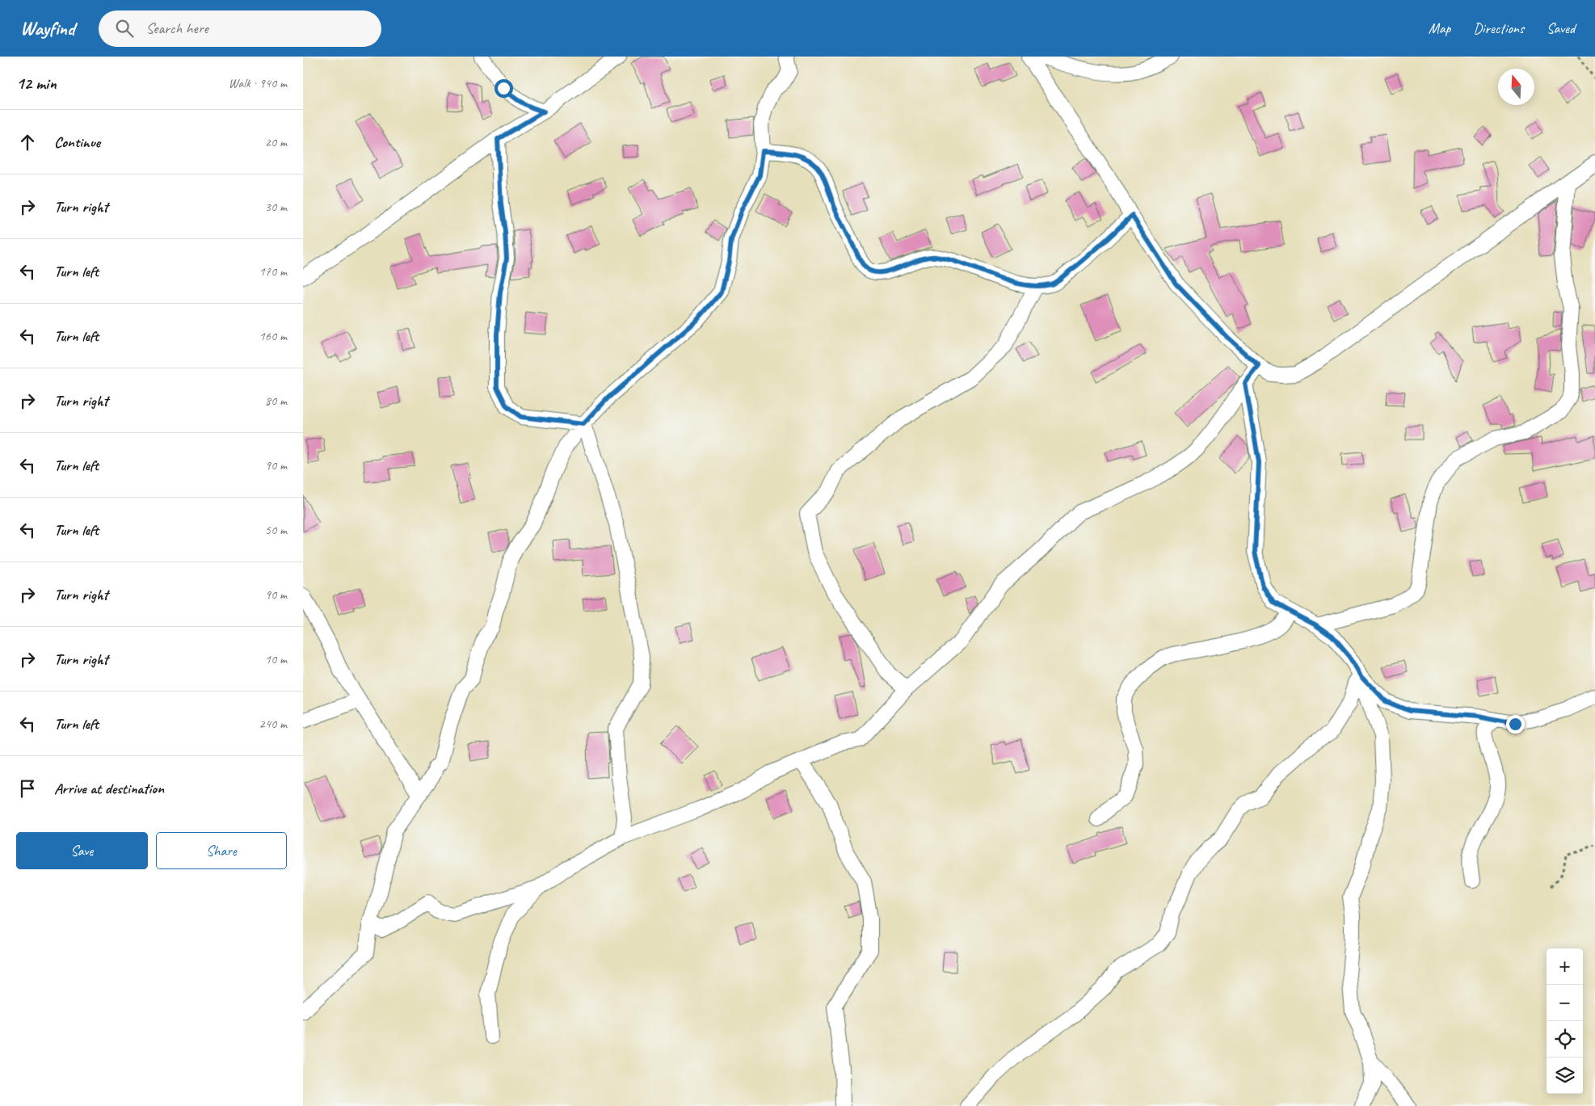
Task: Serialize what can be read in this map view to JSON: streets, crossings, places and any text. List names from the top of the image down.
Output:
{
  "north": "top",
  "page": {
    "header": "Wayfind",
    "search": "Search here",
    "nav": ["Map", "Directions", "Saved"],
    "heading": ["12 min", "Walk · 940 m"],
    "list": [
      ["Continue", "20 m"],
      ["Turn right", "30 m"],
      ["Turn left", "170 m"],
      ["Turn left", "160 m"],
      ["Turn right", "80 m"],
      ["Turn left", "90 m"],
      ["Turn left", "50 m"],
      ["Turn right", "90 m"],
      ["Turn right", "10 m"],
      ["Turn left", "240 m"],
      "Arrive at destination"
    ],
    "buttons": ["Save", "Share"],
    "map_buttons": ["+", "−"]
  }
}
